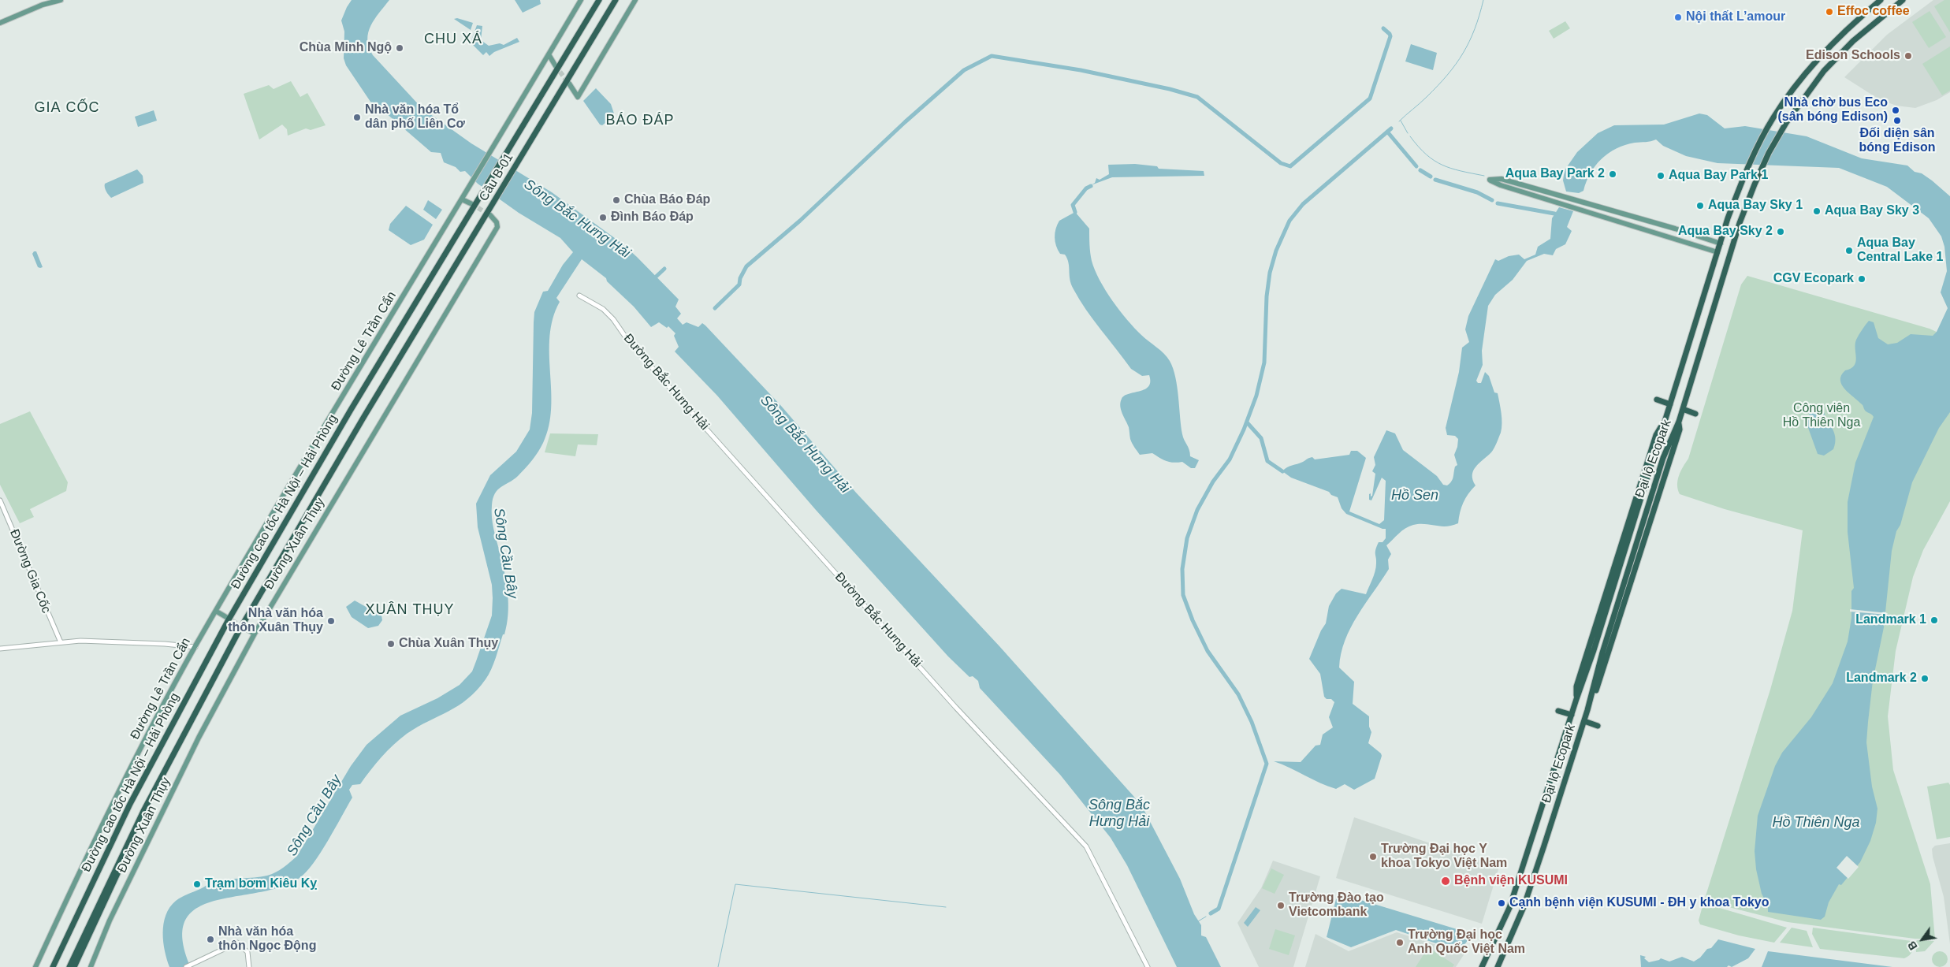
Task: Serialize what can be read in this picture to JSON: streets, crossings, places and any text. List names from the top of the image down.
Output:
{
  "streets": {
    "highway": ["Cầu B-01", "Đại lộ Ecopark", "Đường cao tốc Hà Nội – Hải Phòng"],
    "main road": ["Đường Lê Trần Cẩn", "Đường Xuân Thụy"],
    "street": ["Đường Bắc Hưng Hải", "Đường Gia Cốc"]
  },
  "crossings": [
    ["Cầu B-01", "Đường cao tốc Hà Nội – Hải Phòng"],
    ["Cầu B-01", "Đường Xuân Thụy"],
    ["Đường cao tốc Hà Nội – Hải Phòng", "Đường Xuân Thụy"]
  ],
  "districts": [
    "CHU XÁ",
    "GIA CỐC",
    "BÁO ĐÁP",
    "XUÂN THỤY"
  ],
  "water": [
    "Sông Bắc Hưng Hải",
    "Hồ Sen",
    "Sông Cầu Bây",
    "Hồ Thiên Nga"
  ],
  "parks": ["Công viên Hồ Thiên Nga"],
  "places": [
    "Effoc coffee",
    "Nội thất L’amour",
    "Chùa Minh Ngộ",
    "Edison Schools",
    "Nhà chờ bus Eco (sân bóng Edison)",
    "Nhà văn hóa Tổ dân phố Liên Cơ",
    "Đối diện sân bóng Edison",
    "Aqua Bay Park 2",
    "Aqua Bay Park 1",
    "Chùa Báo Đáp",
    "Aqua Bay Sky 1",
    "Aqua Bay Sky 3",
    "Đình Báo Đáp",
    "Aqua Bay Sky 2",
    "Aqua Bay Central Lake 1",
    "CGV Ecopark",
    "Landmark 1",
    "Nhà văn hóa thôn Xuân Thụy",
    "Chùa Xuân Thụy",
    "Landmark 2",
    "Trường Đại học Y khoa Tokyo Việt Nam",
    "Bệnh viện KUSUMI",
    "Trạm bơm Kiêu Kỵ",
    "Cạnh bệnh viện KUSUMI - ĐH y khoa Tokyo",
    "Trường Đào tạo Vietcombank",
    "Nhà văn hóa thôn Ngọc Động",
    "Trường Đại học Anh Quốc Việt Nam"
  ],
  "north": "bottom left"
}
